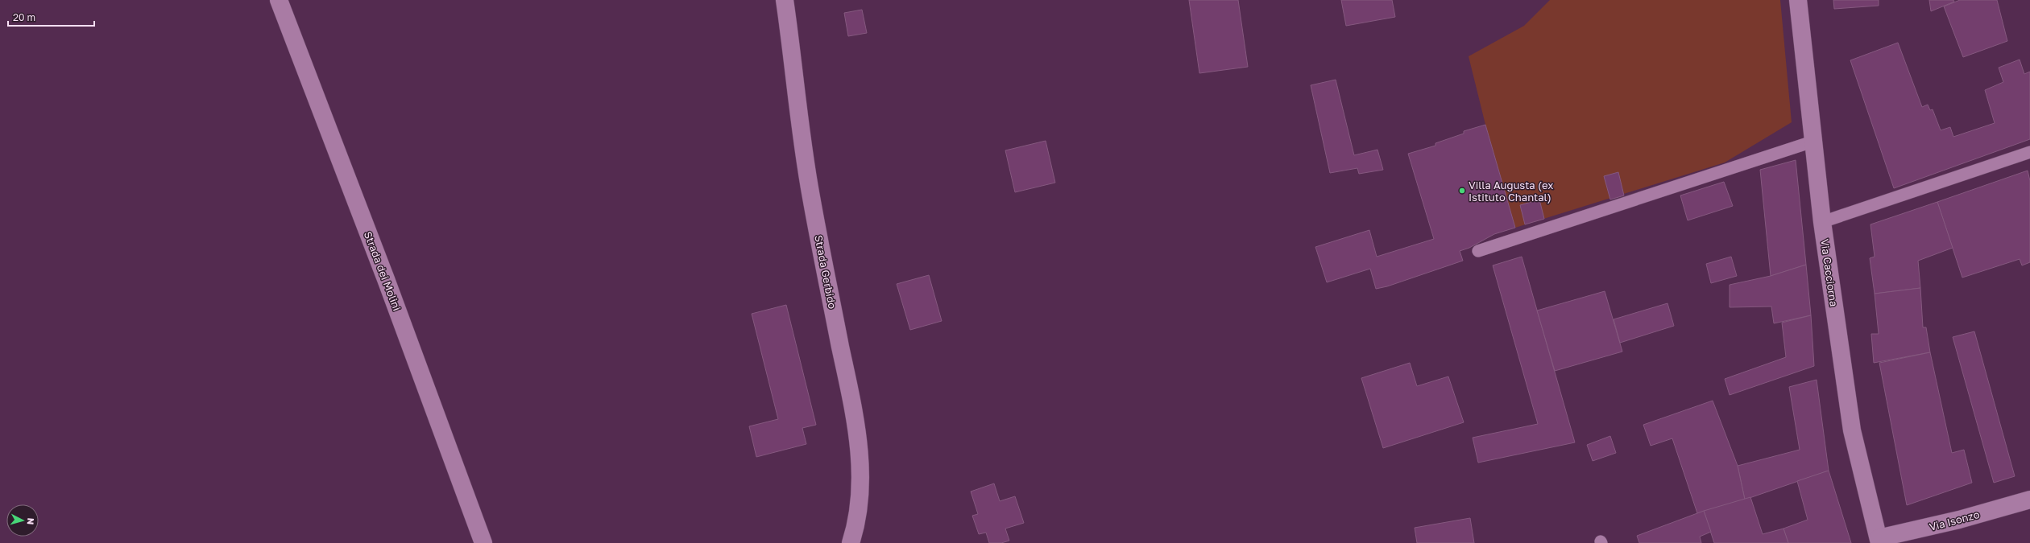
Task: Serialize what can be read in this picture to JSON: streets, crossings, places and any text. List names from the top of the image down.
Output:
{
  "streets": {
    "street": [
      "Strada dei Molini",
      "Strada Gerbido",
      "Via Cacciorna",
      "Via Isonzo"
    ]
  },
  "crossings": [
    ["Via Cacciorna", "Via Isonzo"]
  ],
  "places": ["Villa Augusta (ex Istituto Chantal)"],
  "scale_bar": "20 m",
  "north": "right"
}
